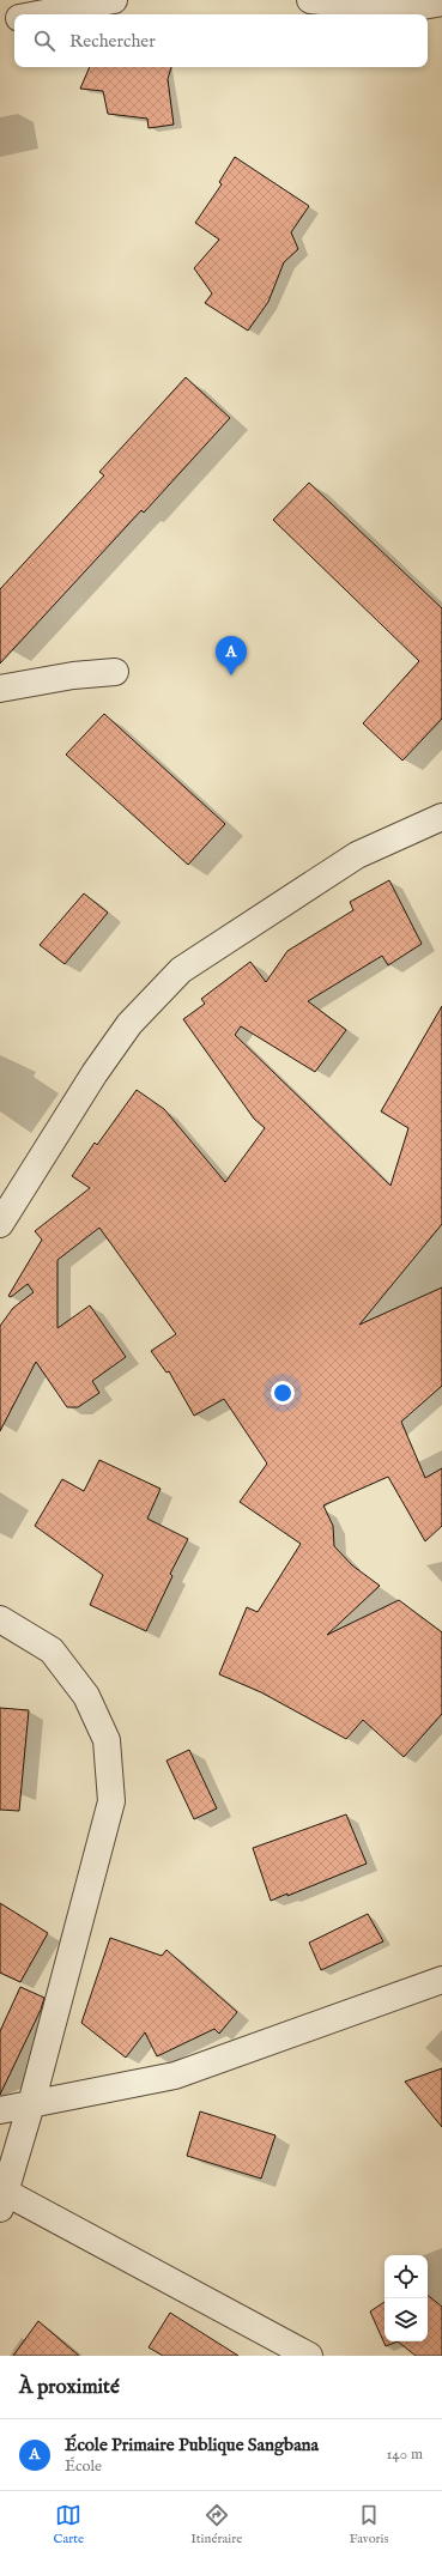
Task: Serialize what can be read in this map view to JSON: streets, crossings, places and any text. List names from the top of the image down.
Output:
{
  "page": {
    "search": "Rechercher",
    "pins": "A",
    "heading": "À proximité",
    "list": [
      {
        "mark": "A",
        "name": "École Primaire Publique Sangbana",
        "note": "École",
        "value": "140 m"
      }
    ],
    "nav": ["Carte", "Itinéraire", "Favoris"]
  }
}
